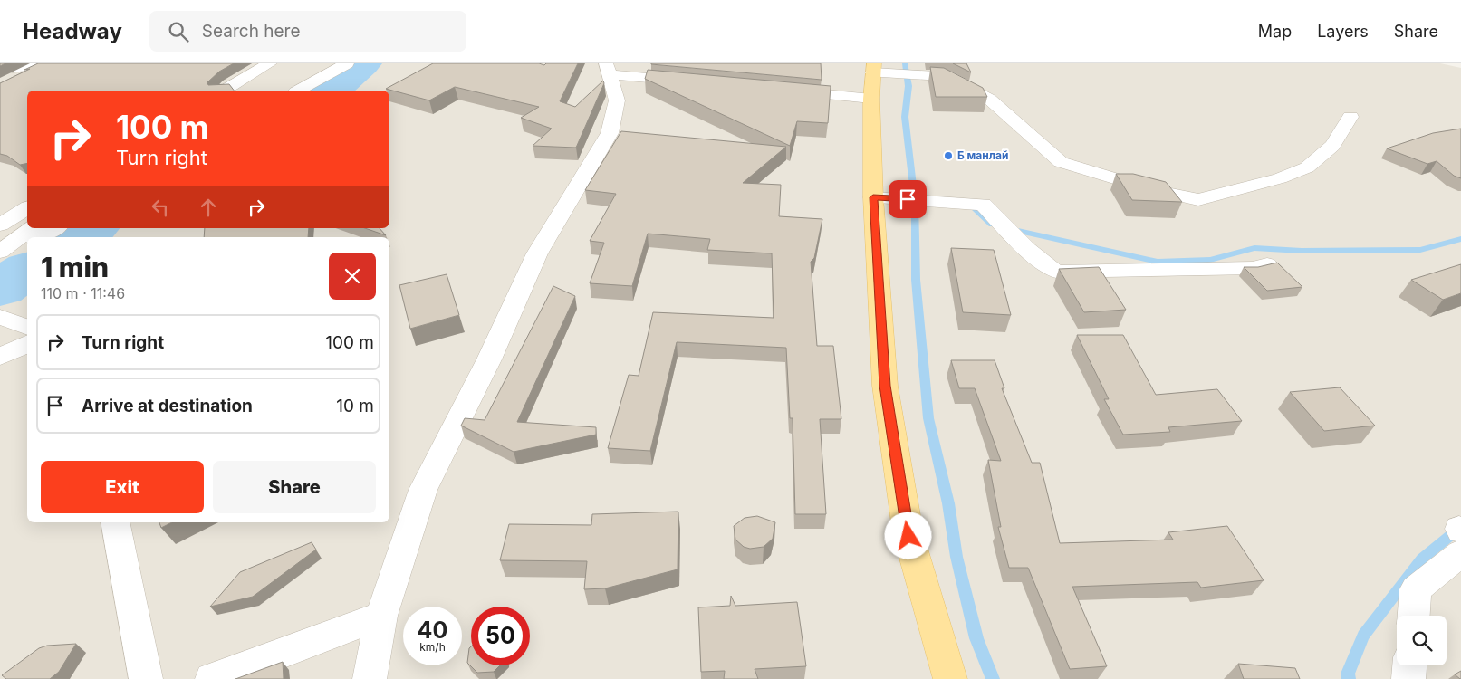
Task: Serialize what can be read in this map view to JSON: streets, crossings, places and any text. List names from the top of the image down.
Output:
{
  "places": ["Б манлай"],
  "page": {
    "header": "Headway",
    "search": "Search here",
    "nav": ["Map", "Layers", "Share"],
    "turn": ["100 m", "Turn right"],
    "heading": ["1 min", "110 m · 11:46"],
    "list": [
      {
        "name": "Turn right",
        "value": "100 m"
      },
      {
        "name": "Arrive at destination",
        "value": "10 m"
      }
    ],
    "buttons": ["Exit", "Share"],
    "speed": "40 km/h",
    "limit": "50"
  }
}
